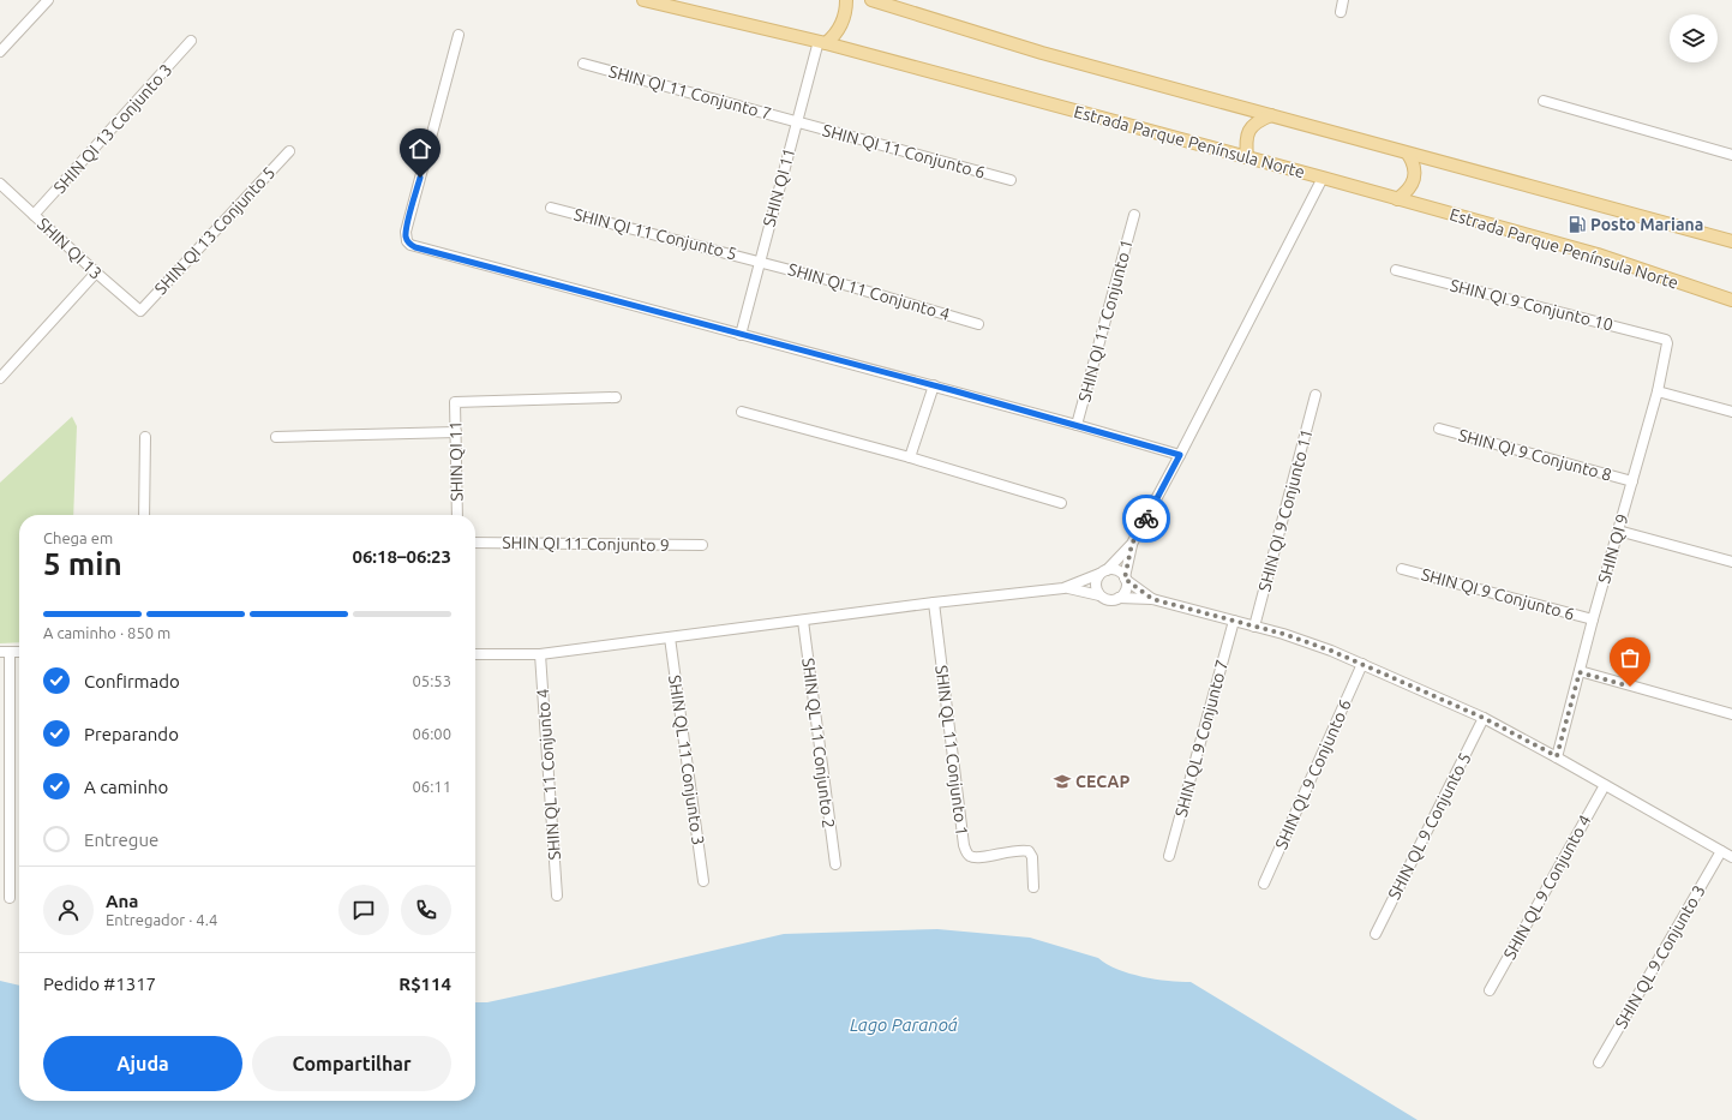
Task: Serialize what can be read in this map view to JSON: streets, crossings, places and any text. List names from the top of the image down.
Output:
{
  "streets": {
    "main road": ["Estrada Parque Península Norte"],
    "street": [
      "SHIN QI 11 Conjunto 7",
      "SHIN QI 13 Conjunto 3",
      "SHIN QI 11 Conjunto 6",
      "SHIN QI 11",
      "SHIN QI 13 Conjunto 5",
      "SHIN QI 11 Conjunto 5",
      "SHIN QI 13",
      "SHIN QI 11 Conjunto 4",
      "SHIN QI 9 Conjunto 10",
      "SHIN QI 11 Conjunto 1",
      "SHIN QI 9 Conjunto 8",
      "SHIN QI 9 Conjunto 11",
      "SHIN QI 11 Conjunto 9",
      "SHIN QI 9",
      "SHIN QI 9 Conjunto 6",
      "SHIN QL 9 Conjunto 7",
      "SHIN QL 11 Conjunto 2",
      "SHIN QL 11 Conjunto 1",
      "SHIN QL 11 Conjunto 3",
      "SHIN QL 11 Conjunto 4",
      "SHIN QL 9 Conjunto 6",
      "SHIN QL 9 Conjunto 5",
      "SHIN QL 9 Conjunto 4",
      "SHIN QL 9 Conjunto 3"
    ]
  },
  "crossings": [
    ["SHIN QI 11 Conjunto 7", "SHIN QI 11 Conjunto 6"],
    ["SHIN QI 11 Conjunto 7", "SHIN QI 11"],
    ["SHIN QI 13 Conjunto 3", "SHIN QI 13"],
    ["Estrada Parque Península Norte", "SHIN QI 11"],
    ["SHIN QI 11 Conjunto 6", "SHIN QI 11"],
    ["SHIN QI 11", "SHIN QI 11 Conjunto 5"],
    ["SHIN QI 11", "SHIN QI 11 Conjunto 4"],
    ["SHIN QI 13 Conjunto 5", "SHIN QI 13"],
    ["SHIN QI 11 Conjunto 5", "SHIN QI 11 Conjunto 4"],
    ["SHIN QI 9 Conjunto 10", "SHIN QI 9"],
    ["SHIN QI 9 Conjunto 8", "SHIN QI 9"],
    ["SHIN QI 9", "SHIN QI 9 Conjunto 6"]
  ],
  "water": ["Lago Paranoá"],
  "places": {
    "fuel station": ["Posto Mariana"],
    "school or university": ["CECAP"]
  },
  "page": {
    "heading": ["5 min", "Chega em", "06:18–06:23"],
    "panel": [
      "Ana",
      "Entregador · 4.4",
      "Pedido #1317",
      "R$114"
    ],
    "bar": "A caminho · 850 m",
    "list": [
      ["Confirmado", "05:53"],
      ["Preparando", "06:00"],
      ["A caminho", "06:11"],
      "Entregue"
    ],
    "buttons": ["Ajuda", "Compartilhar"]
  }
}
